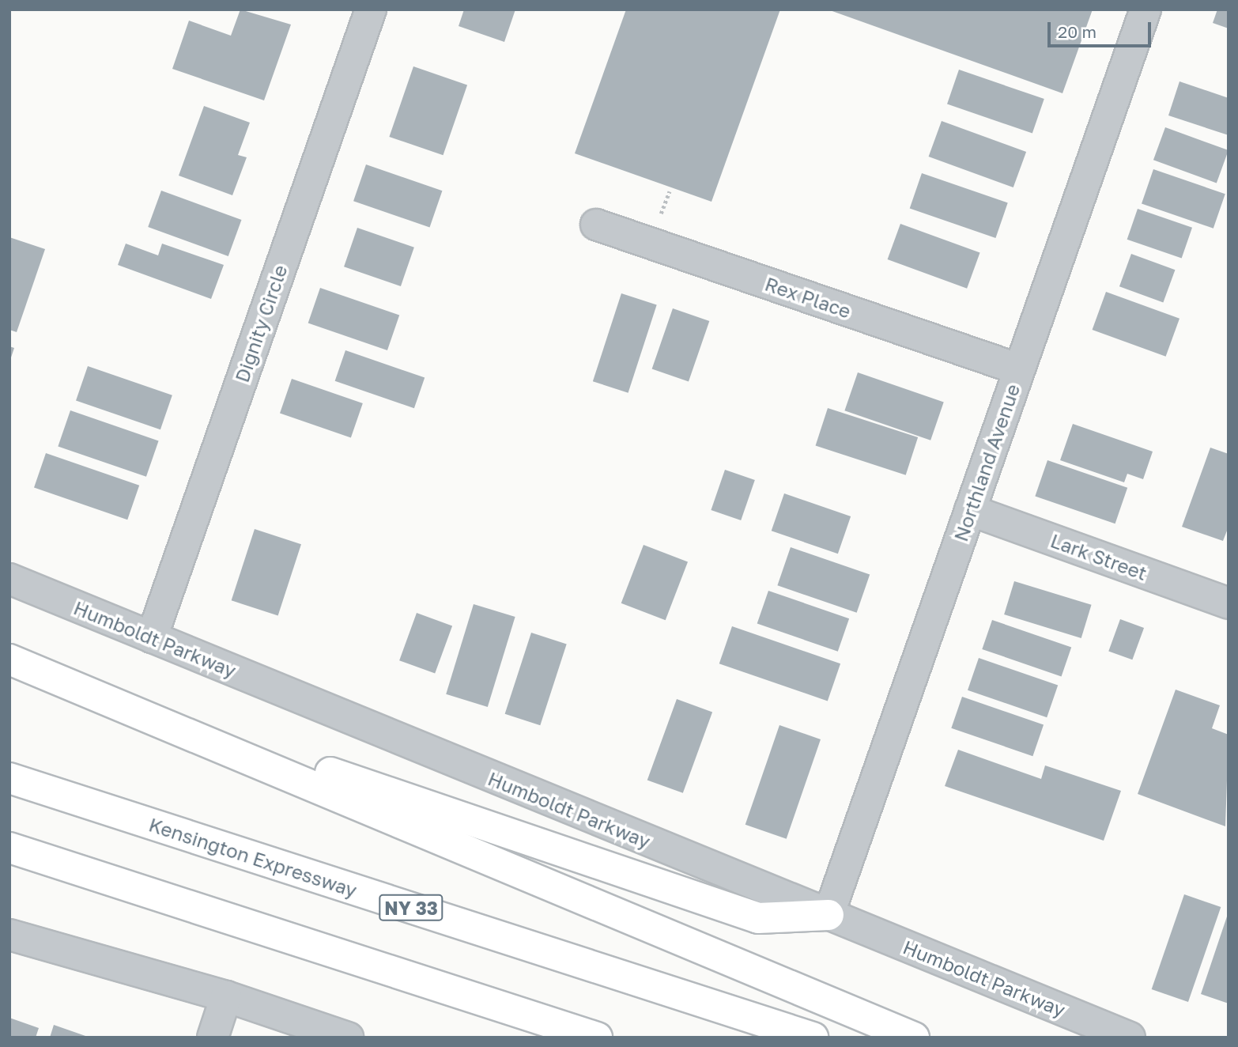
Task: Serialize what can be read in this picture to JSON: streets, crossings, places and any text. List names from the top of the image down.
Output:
{
  "streets": {
    "highway": ["Kensington Expressway", "NY 33"],
    "street": [
      "Rex Place",
      "Dignity Circle",
      "Northland Avenue",
      "Lark Street",
      "Humboldt Parkway"
    ]
  },
  "crossings": [
    ["Rex Place", "Northland Avenue"],
    ["Dignity Circle", "Humboldt Parkway"],
    ["Northland Avenue", "Lark Street"],
    ["Northland Avenue", "Humboldt Parkway"]
  ],
  "scale_bar": "20 m"
}
